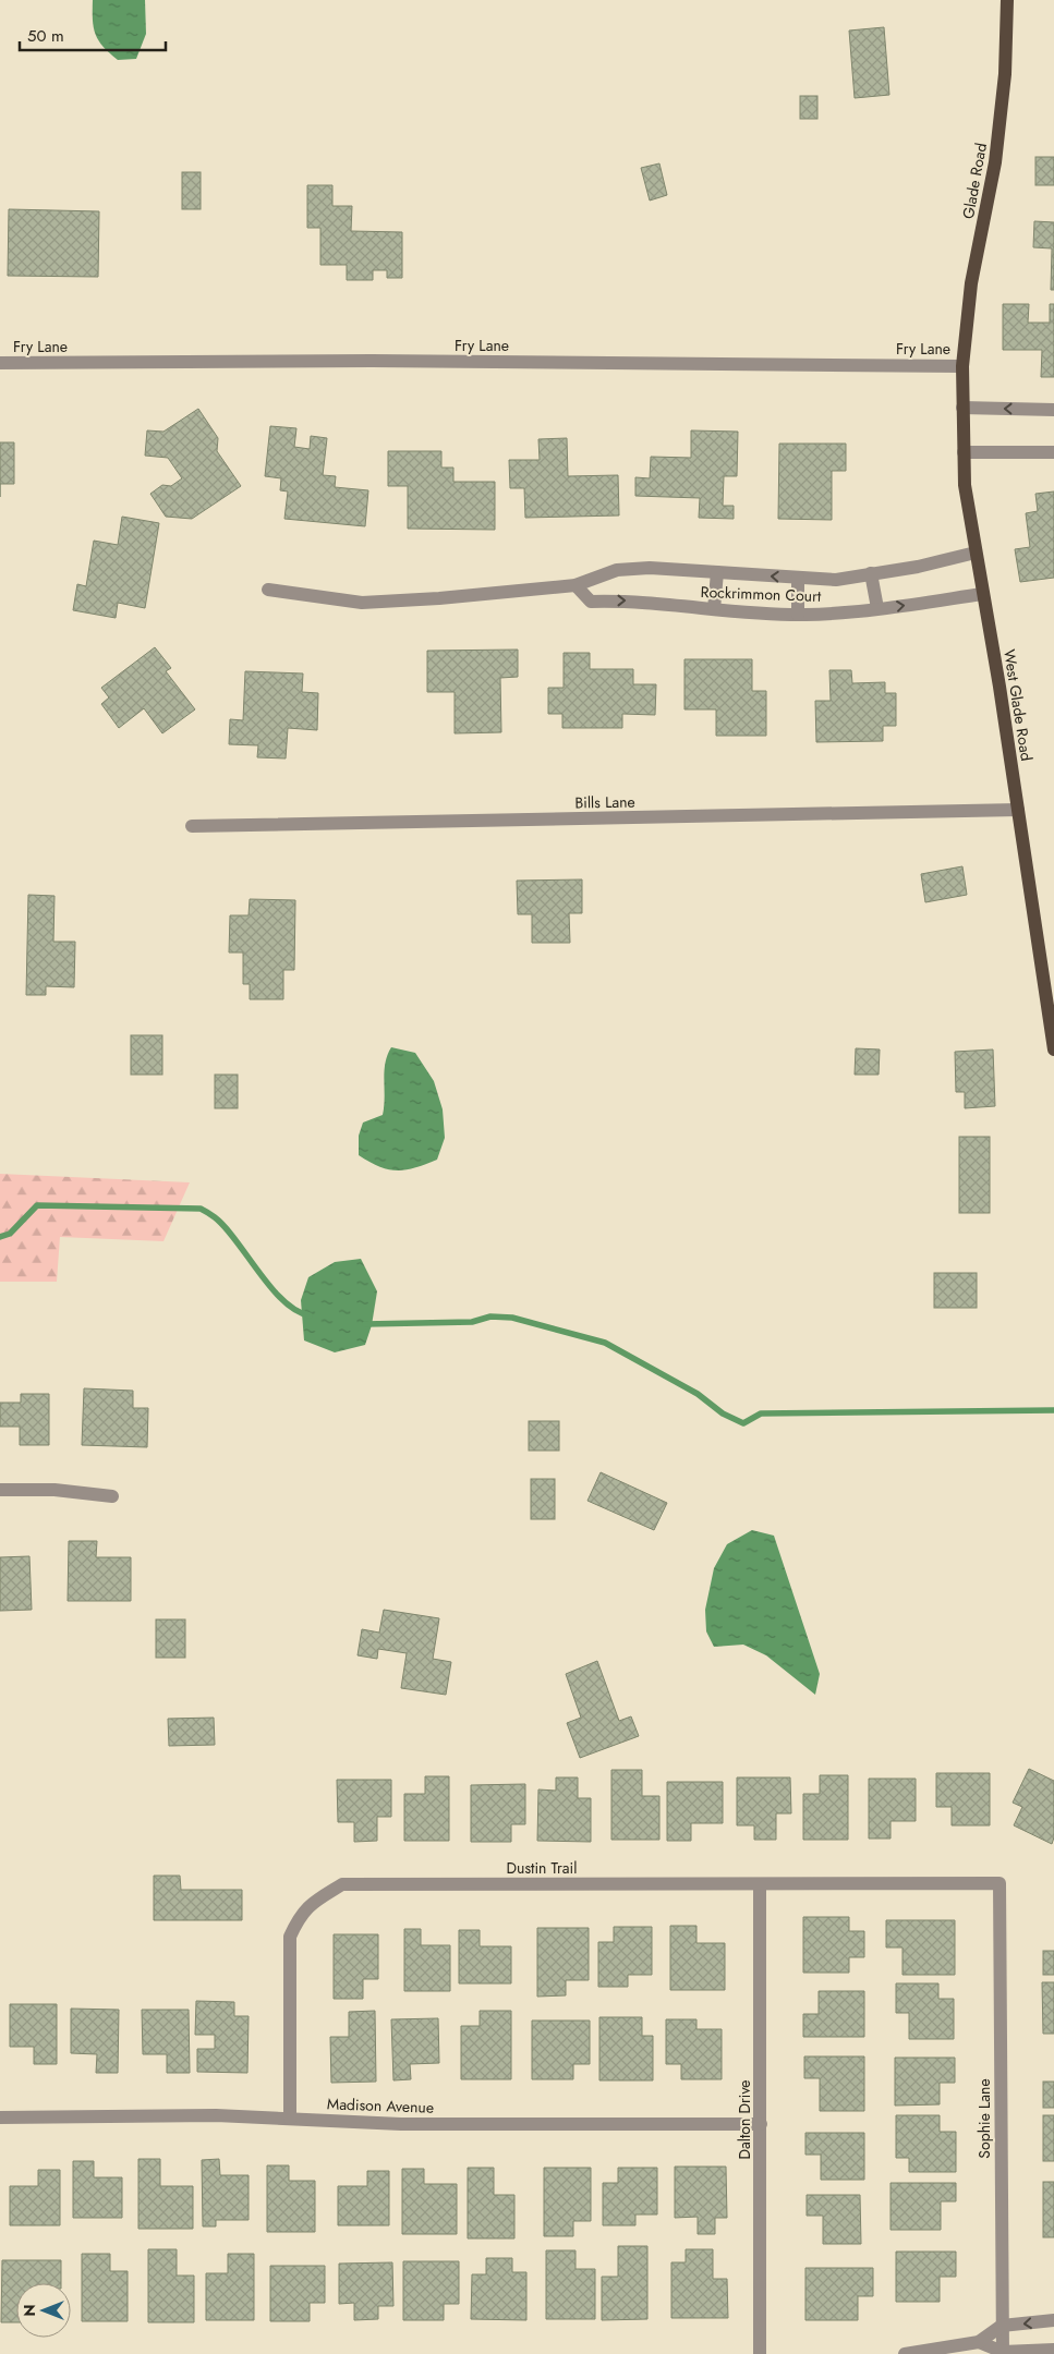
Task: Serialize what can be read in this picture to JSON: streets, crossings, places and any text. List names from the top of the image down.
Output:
{
  "streets": {
    "main road": ["Glade Road", "West Glade Road"],
    "street": [
      "Fry Lane",
      "Rockrimmon Court",
      "Bills Lane",
      "Dustin Trail",
      "Madison Avenue",
      "Sophie Lane",
      "Dalton Drive"
    ]
  },
  "crossings": [
    ["Glade Road", "Fry Lane"],
    ["Glade Road", "West Glade Road"],
    ["Fry Lane", "West Glade Road"],
    ["Rockrimmon Court", "West Glade Road"],
    ["West Glade Road", "Bills Lane"],
    ["Dustin Trail", "Madison Avenue"],
    ["Dustin Trail", "Sophie Lane"],
    ["Dustin Trail", "Dalton Drive"],
    ["Madison Avenue", "Dalton Drive"]
  ],
  "scale_bar": "50 m",
  "north": "left"
}
